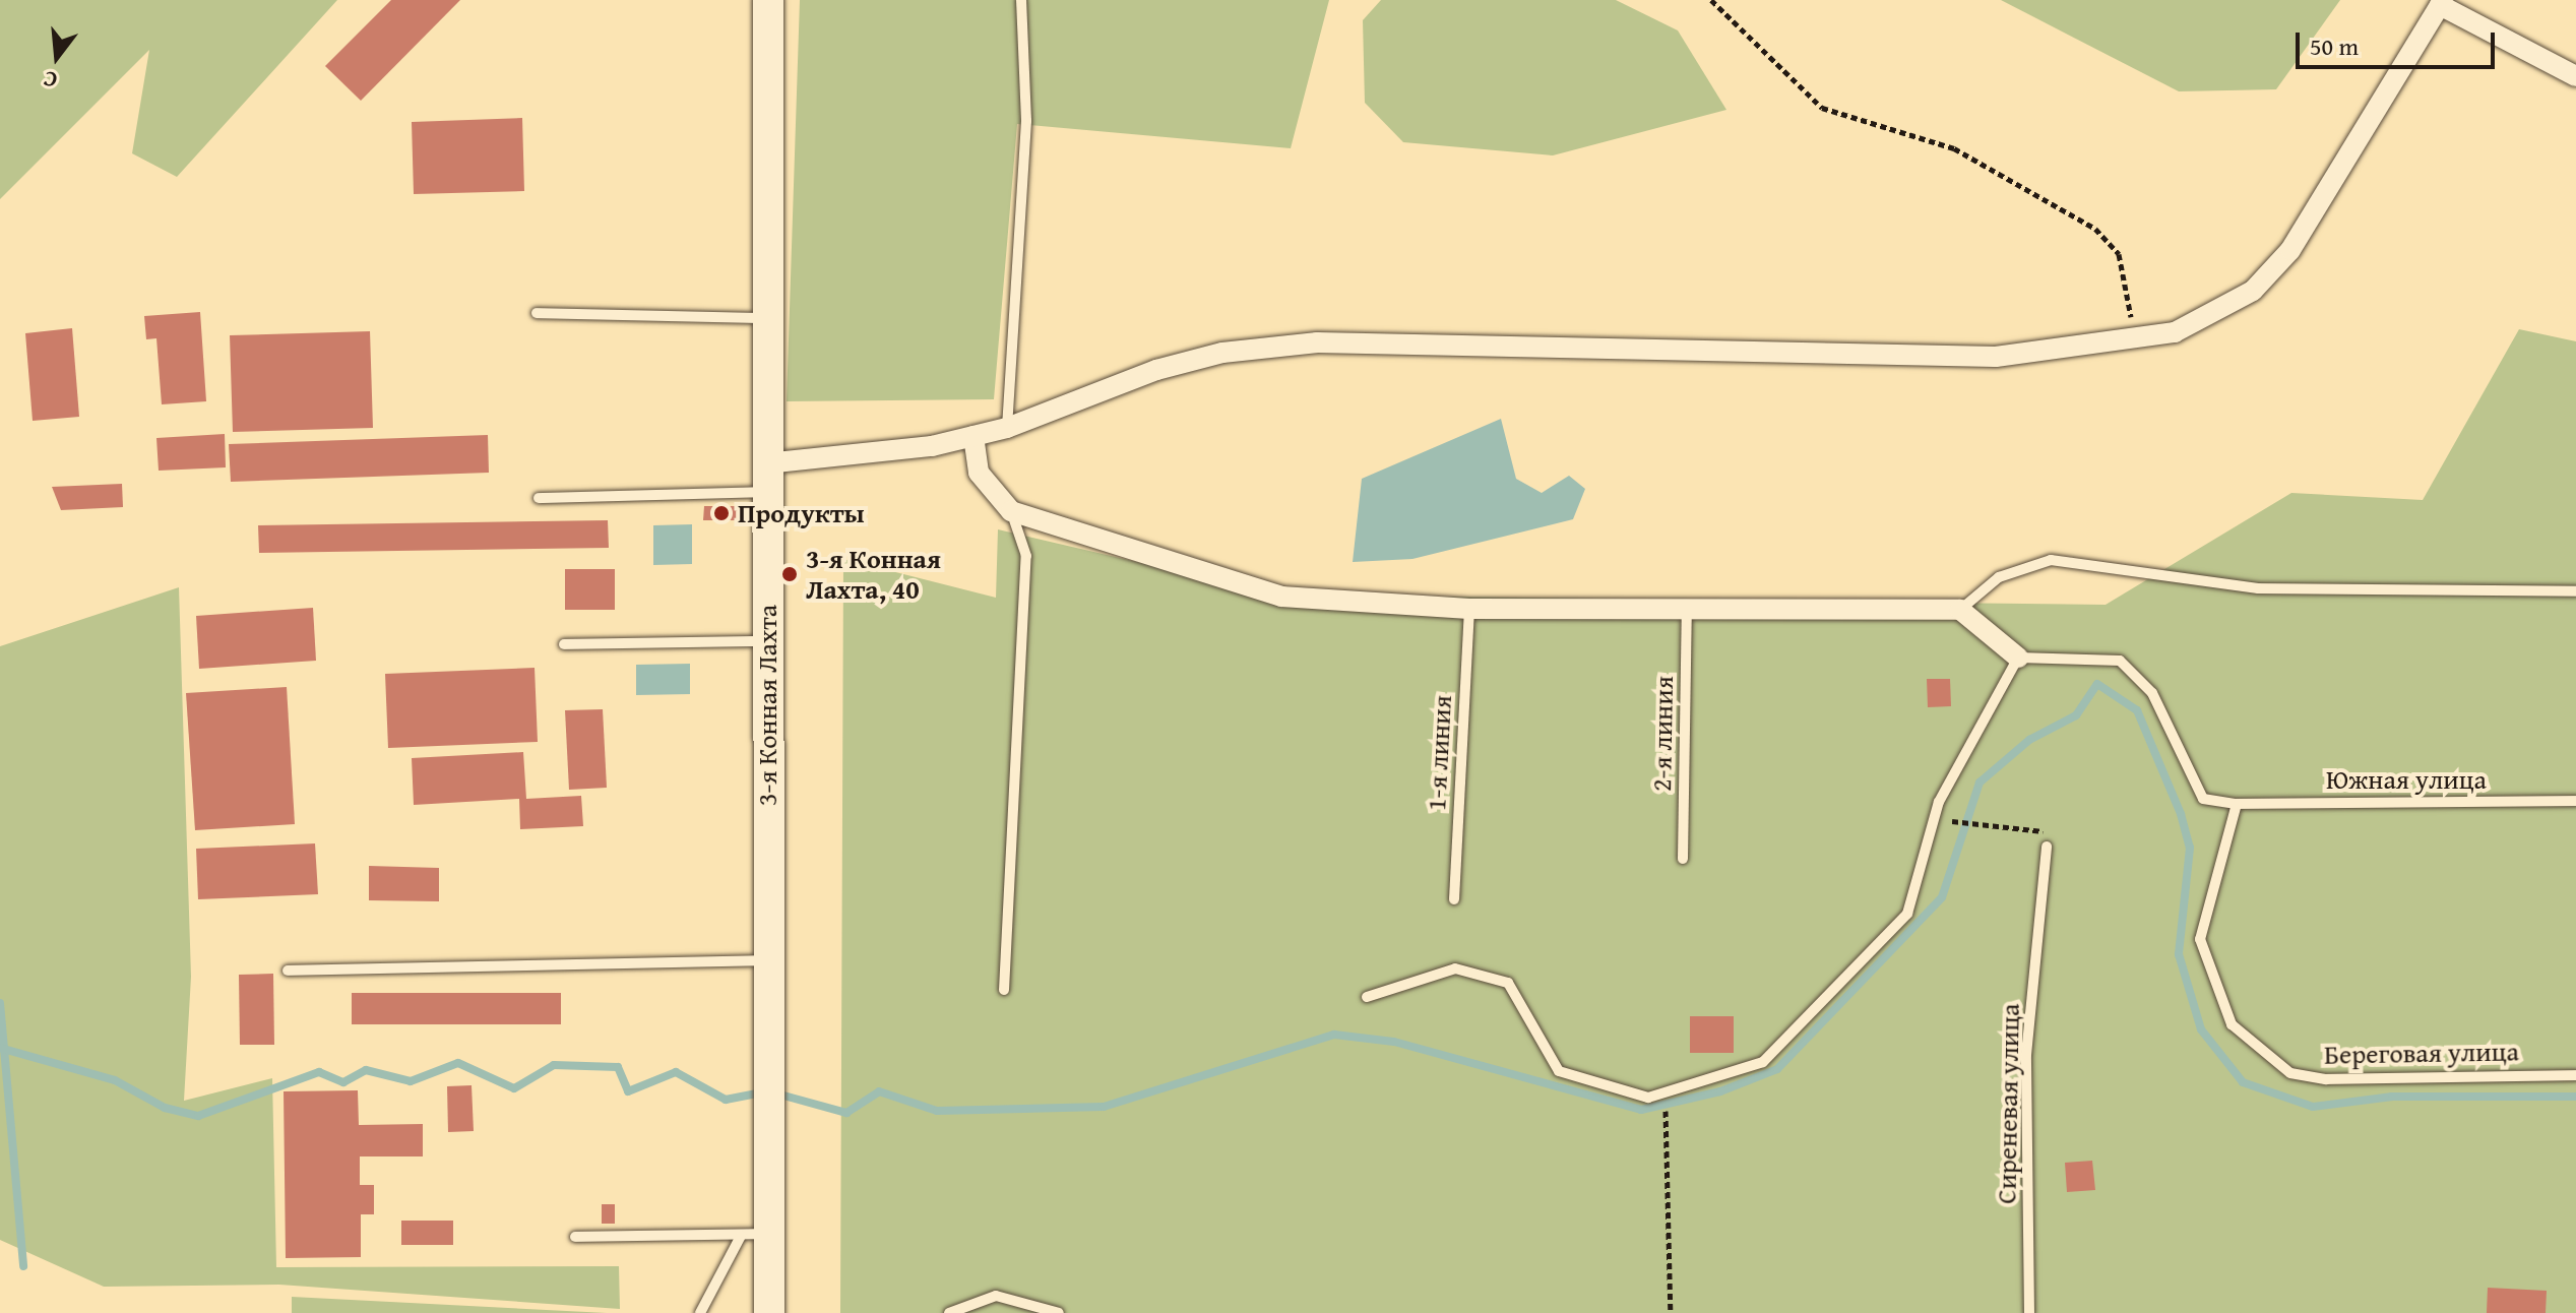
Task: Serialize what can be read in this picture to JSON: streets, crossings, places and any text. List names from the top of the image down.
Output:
{
  "streets": {
    "main road": ["3-я Конная Лахта"],
    "lane": [
      "2-я линия",
      "1-я линия",
      "Южная улица",
      "Береговая улица",
      "Сиреневая улица"
    ]
  },
  "crossings": [
    ["Южная улица", "Береговая улица"]
  ],
  "places": ["Продукты", "3-я Конная Лахта, 40"],
  "scale_bar": "50 m",
  "north": "bottom"
}
